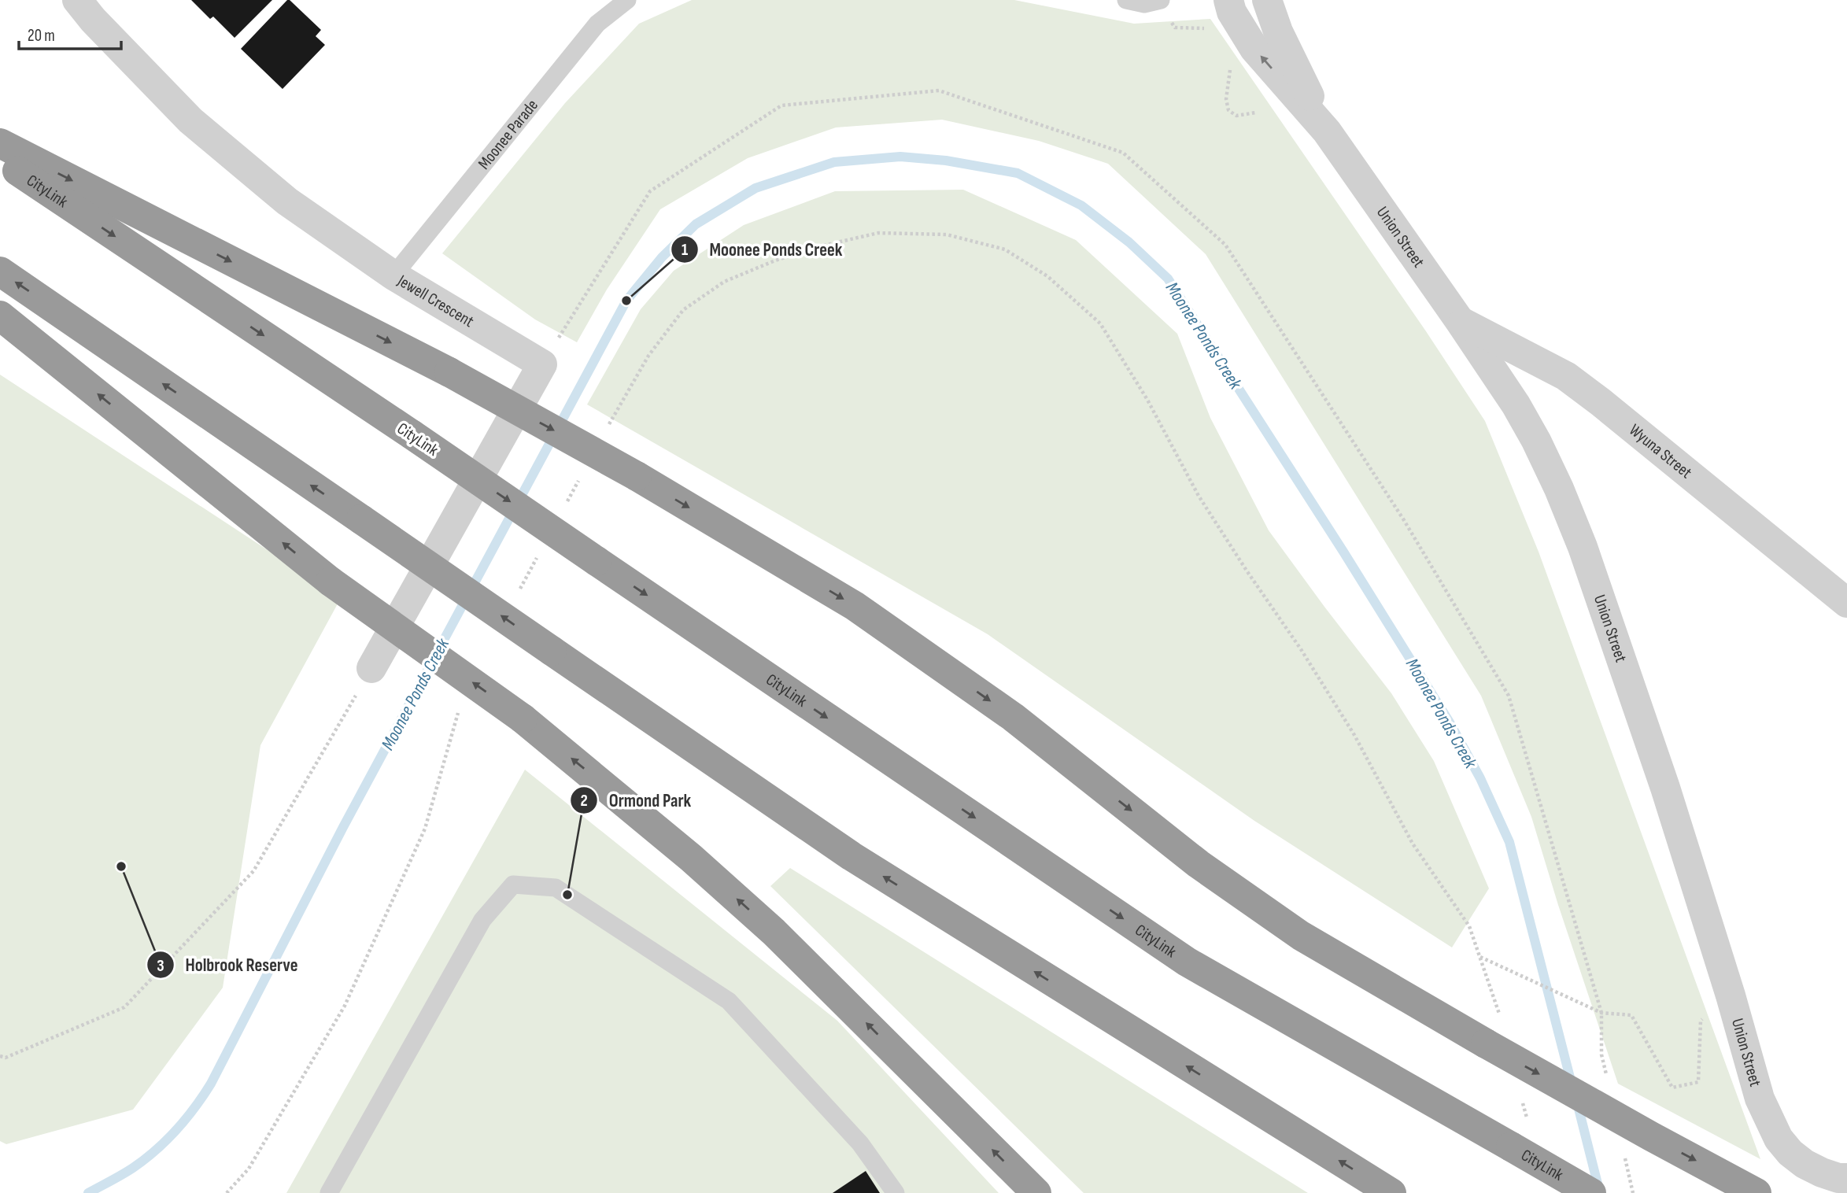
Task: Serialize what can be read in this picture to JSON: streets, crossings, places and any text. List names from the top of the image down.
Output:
{
  "streets": {
    "highway": ["CityLink"],
    "street": ["Union Street", "Jewell Crescent", "Wyuna Street"],
    "lane": ["Moonee Parade"]
  },
  "crossings": [
    ["Moonee Parade", "Jewell Crescent"],
    ["Union Street", "Wyuna Street"]
  ],
  "water": ["Moonee Ponds Creek"],
  "places": ["Moonee Ponds Creek", "Holbrook Reserve", "Ormond Park"],
  "scale_bar": "20 m"
}
